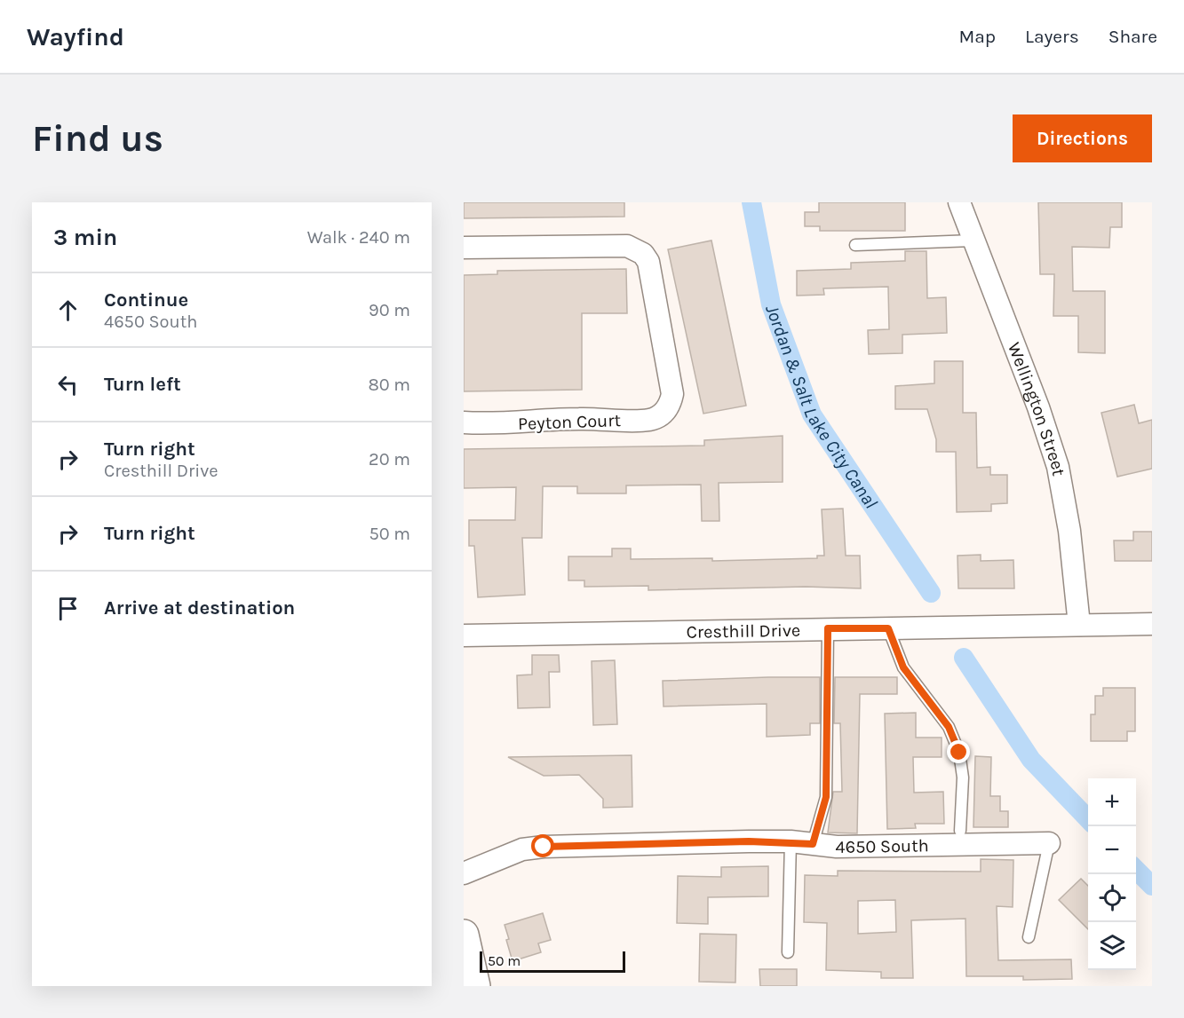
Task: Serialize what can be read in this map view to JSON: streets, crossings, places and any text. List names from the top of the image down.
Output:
{
  "streets": {
    "street": [
      "Wellington Street",
      "Peyton Court",
      "Cresthill Drive",
      "4650 South"
    ]
  },
  "crossings": [
    ["Wellington Street", "Cresthill Drive"]
  ],
  "water": ["Jordan & Salt Lake City Canal"],
  "scale_bar": "50 m",
  "page": {
    "header": "Wayfind",
    "nav": ["Map", "Layers", "Share"],
    "buttons": "Directions",
    "title": "Find us",
    "heading": ["3 min", "Walk · 240 m"],
    "list": [
      ["Continue", "4650 South", "90 m"],
      ["Turn left", "80 m"],
      ["Turn right", "Cresthill Drive", "20 m"],
      ["Turn right", "50 m"],
      "Arrive at destination"
    ],
    "map_buttons": ["+", "−"],
    "scale": "50 m"
  }
}
